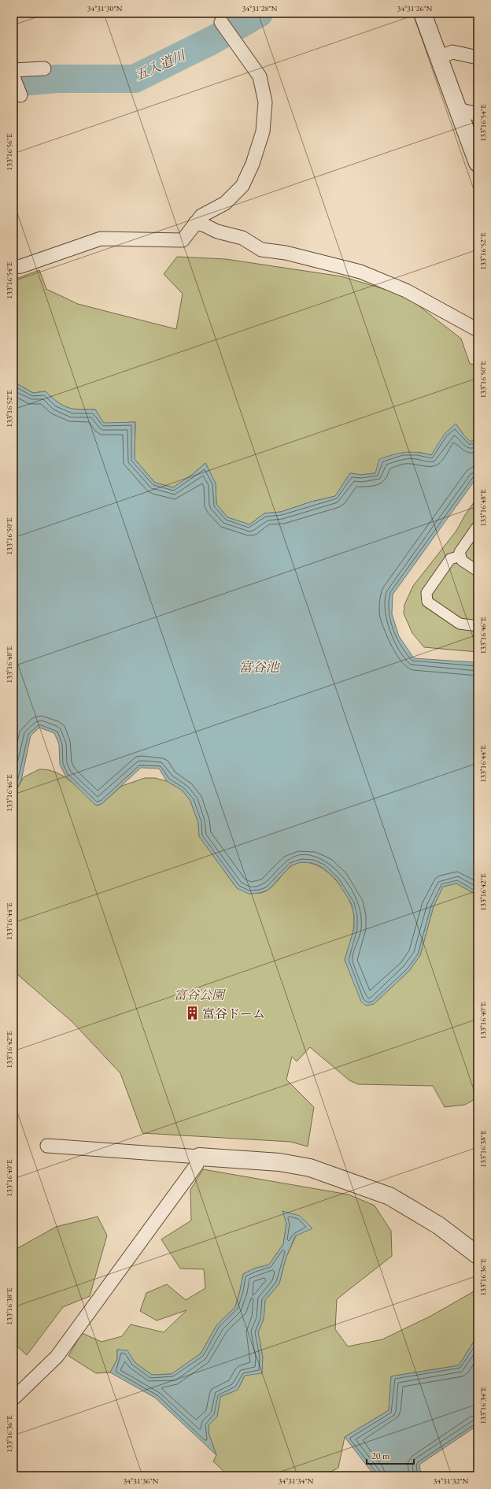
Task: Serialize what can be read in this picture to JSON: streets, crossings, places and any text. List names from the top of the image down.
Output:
{
  "water": ["五入道川", "富谷池"],
  "parks": ["富谷公園"],
  "places": {
    "building": ["富谷ドーム"]
  },
  "scale_bar": "20 m",
  "coordinates": [
    "34°31'30\"N",
    "34°31'28\"N",
    "34°31'26\"N",
    "133°16'54\"E",
    "133°16'56\"E",
    "133°16'52\"E",
    "133°16'50\"E",
    "133°16'48\"E",
    "133°16'46\"E",
    "133°16'44\"E",
    "133°16'42\"E",
    "133°16'40\"E",
    "133°16'38\"E",
    "133°16'36\"E",
    "133°16'34\"E",
    "34°31'36\"N",
    "34°31'34\"N",
    "34°31'32\"N"
  ]
}
